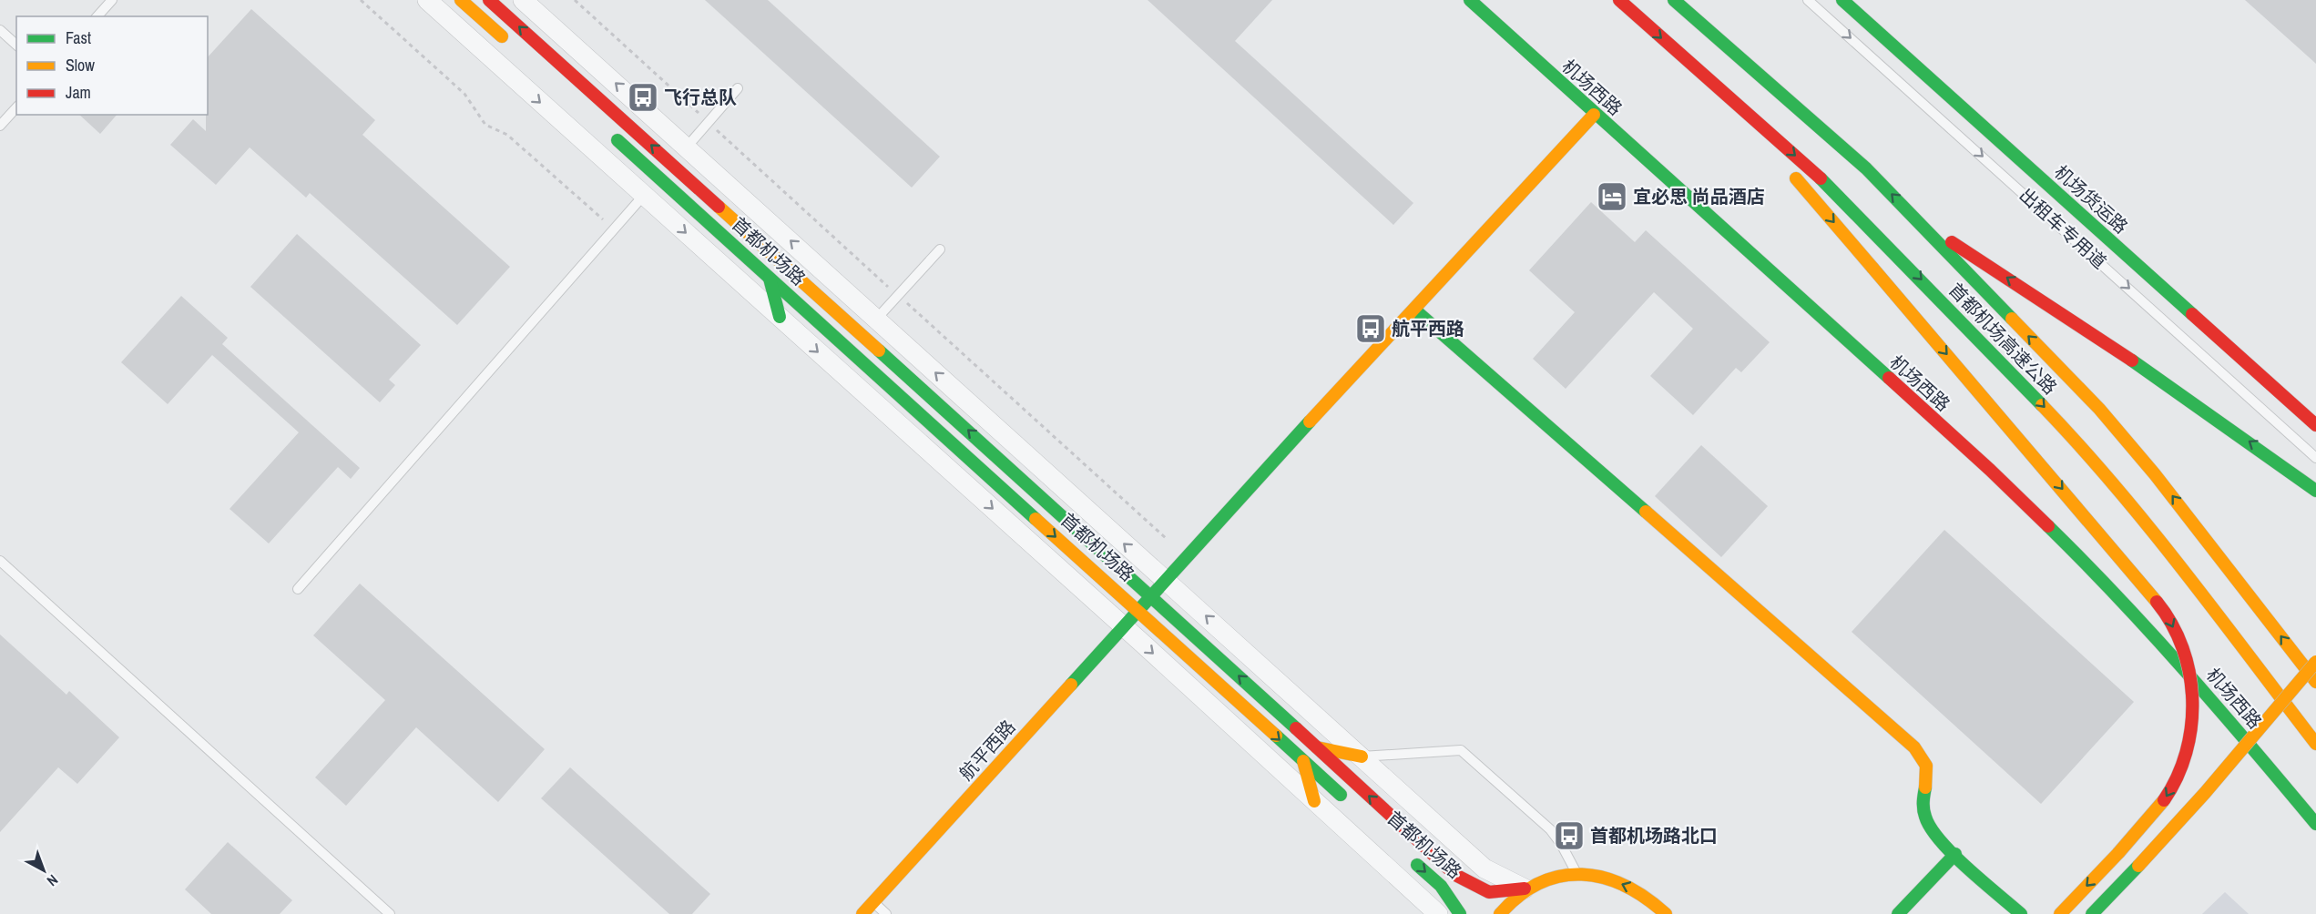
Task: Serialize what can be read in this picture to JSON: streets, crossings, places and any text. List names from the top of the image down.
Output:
{
  "streets": {
    "main road": [
      "机场西路",
      "机场货运路",
      "首都机场路",
      "首都机场高速公路",
      "航平西路"
    ],
    "lane": ["出租车专用道"]
  },
  "crossings": [
    ["首都机场路", "航平西路"]
  ],
  "one_way": ["出租车专用道"],
  "places": {
    "bus stop": ["飞行总队", "航平西路", "首都机场路北口"],
    "hotel": ["宜必思 尚品酒店"]
  },
  "legend": ["Fast", "Slow", "Jam"],
  "north": "bottom right"
}
